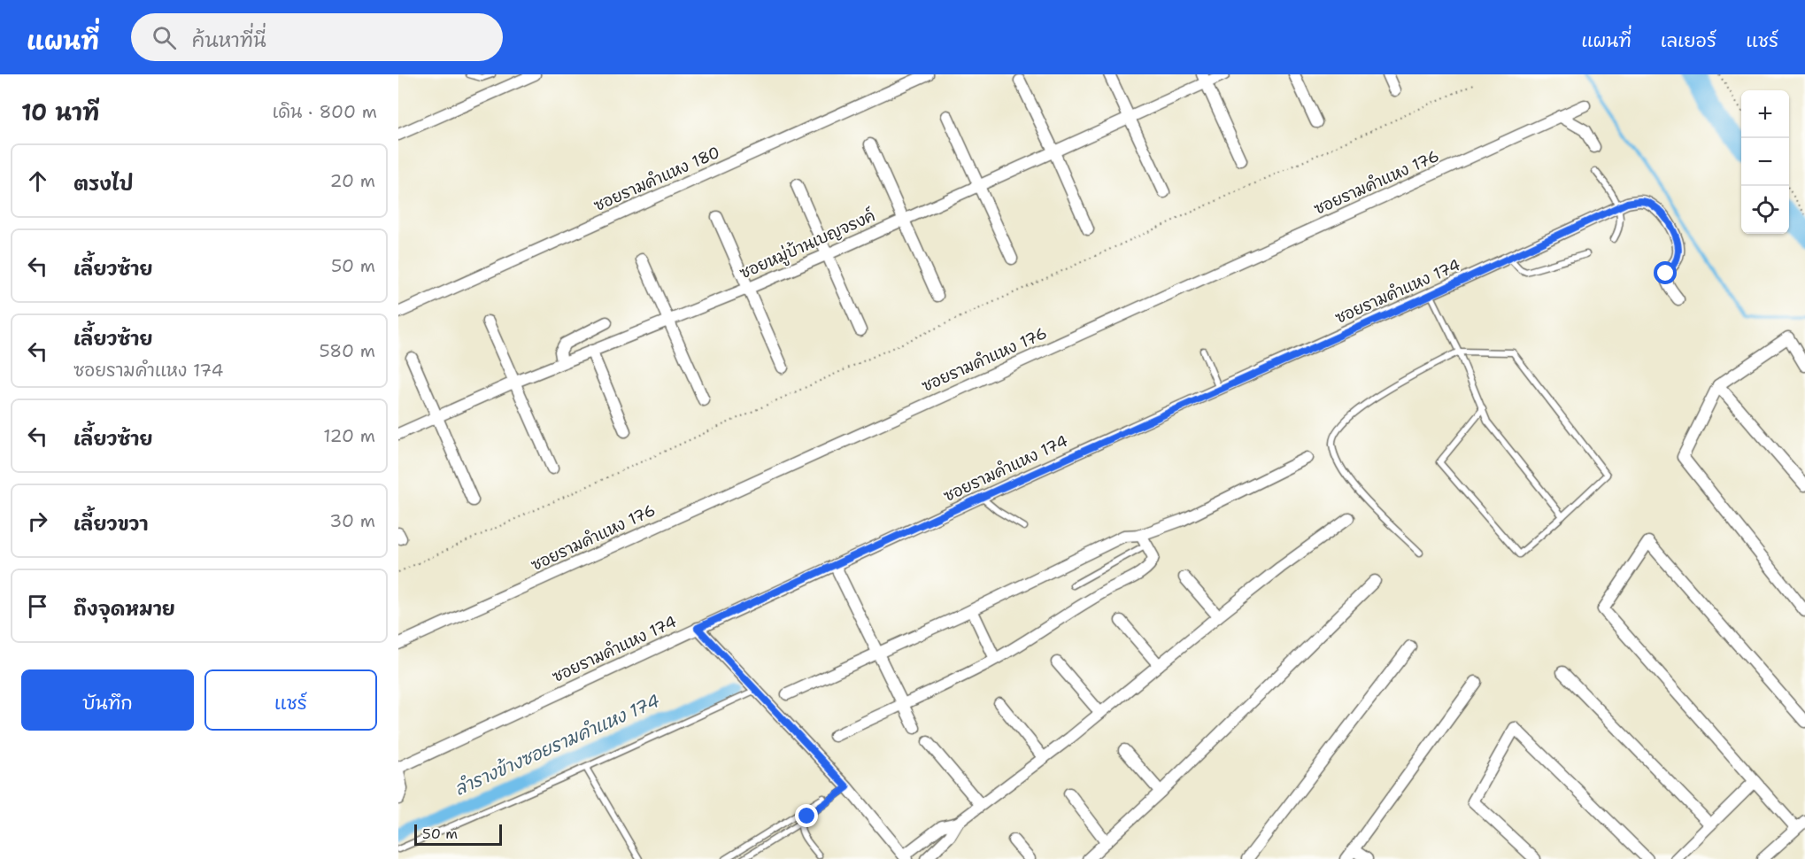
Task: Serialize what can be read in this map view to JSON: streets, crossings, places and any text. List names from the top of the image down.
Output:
{
  "streets": {
    "street": [
      "ซอยรามคำแหง 180",
      "ซอยรามคำแหง 176",
      "ซอยหมู่บ้านเบญจรงค์",
      "ซอยรามคำแหง 174"
    ]
  },
  "water": ["ลำรางข้างซอยรามคำแหง 174"],
  "scale_bar": "50 m",
  "page": {
    "header": "แผนที่",
    "search": "ค้นหาที่นี่",
    "nav": ["แผนที่", "เลเยอร์", "แชร์"],
    "heading": ["10 นาที", "เดิน · 800 m"],
    "map_buttons": ["+", "−"],
    "list": [
      ["ตรงไป", "20 m"],
      ["เลี้ยวซ้าย", "50 m"],
      ["เลี้ยวซ้าย", "ซอยรามคำแหง 174", "580 m"],
      ["เลี้ยวซ้าย", "120 m"],
      ["เลี้ยวขวา", "30 m"],
      "ถึงจุดหมาย"
    ],
    "buttons": ["บันทึก", "แชร์"],
    "scale": "50 m"
  }
}
